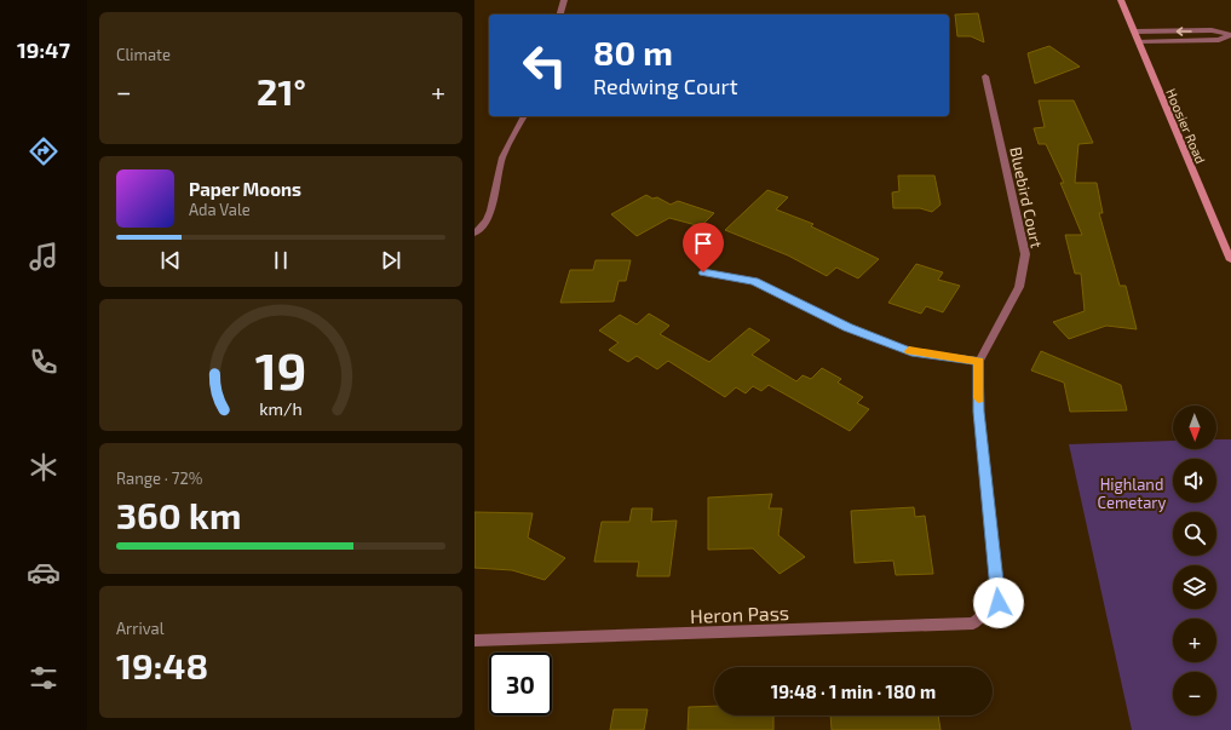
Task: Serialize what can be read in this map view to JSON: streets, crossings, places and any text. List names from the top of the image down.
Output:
{
  "streets": {
    "street": ["Hoosier Road", "Bluebird Court", "Heron Pass"]
  },
  "crossings": [
    ["Bluebird Court", "Heron Pass"]
  ],
  "parks": ["Highland Cemetary"],
  "north": "bottom",
  "page": {
    "tabs": "19:47",
    "tile": [
      "Climate",
      ["Range · 72%", "360 km"],
      ["Arrival", "19:48"]
    ],
    "turn": ["80 m", "Redwing Court"],
    "heat": ["−", "21°", "+"],
    "song": ["Paper Moons", "Ada Vale"],
    "map_buttons": ["+", "−"],
    "limit": "30",
    "trip": "19:48 · 1 min · 180 m",
    "gauge": ["19", "km/h"]
  }
}
